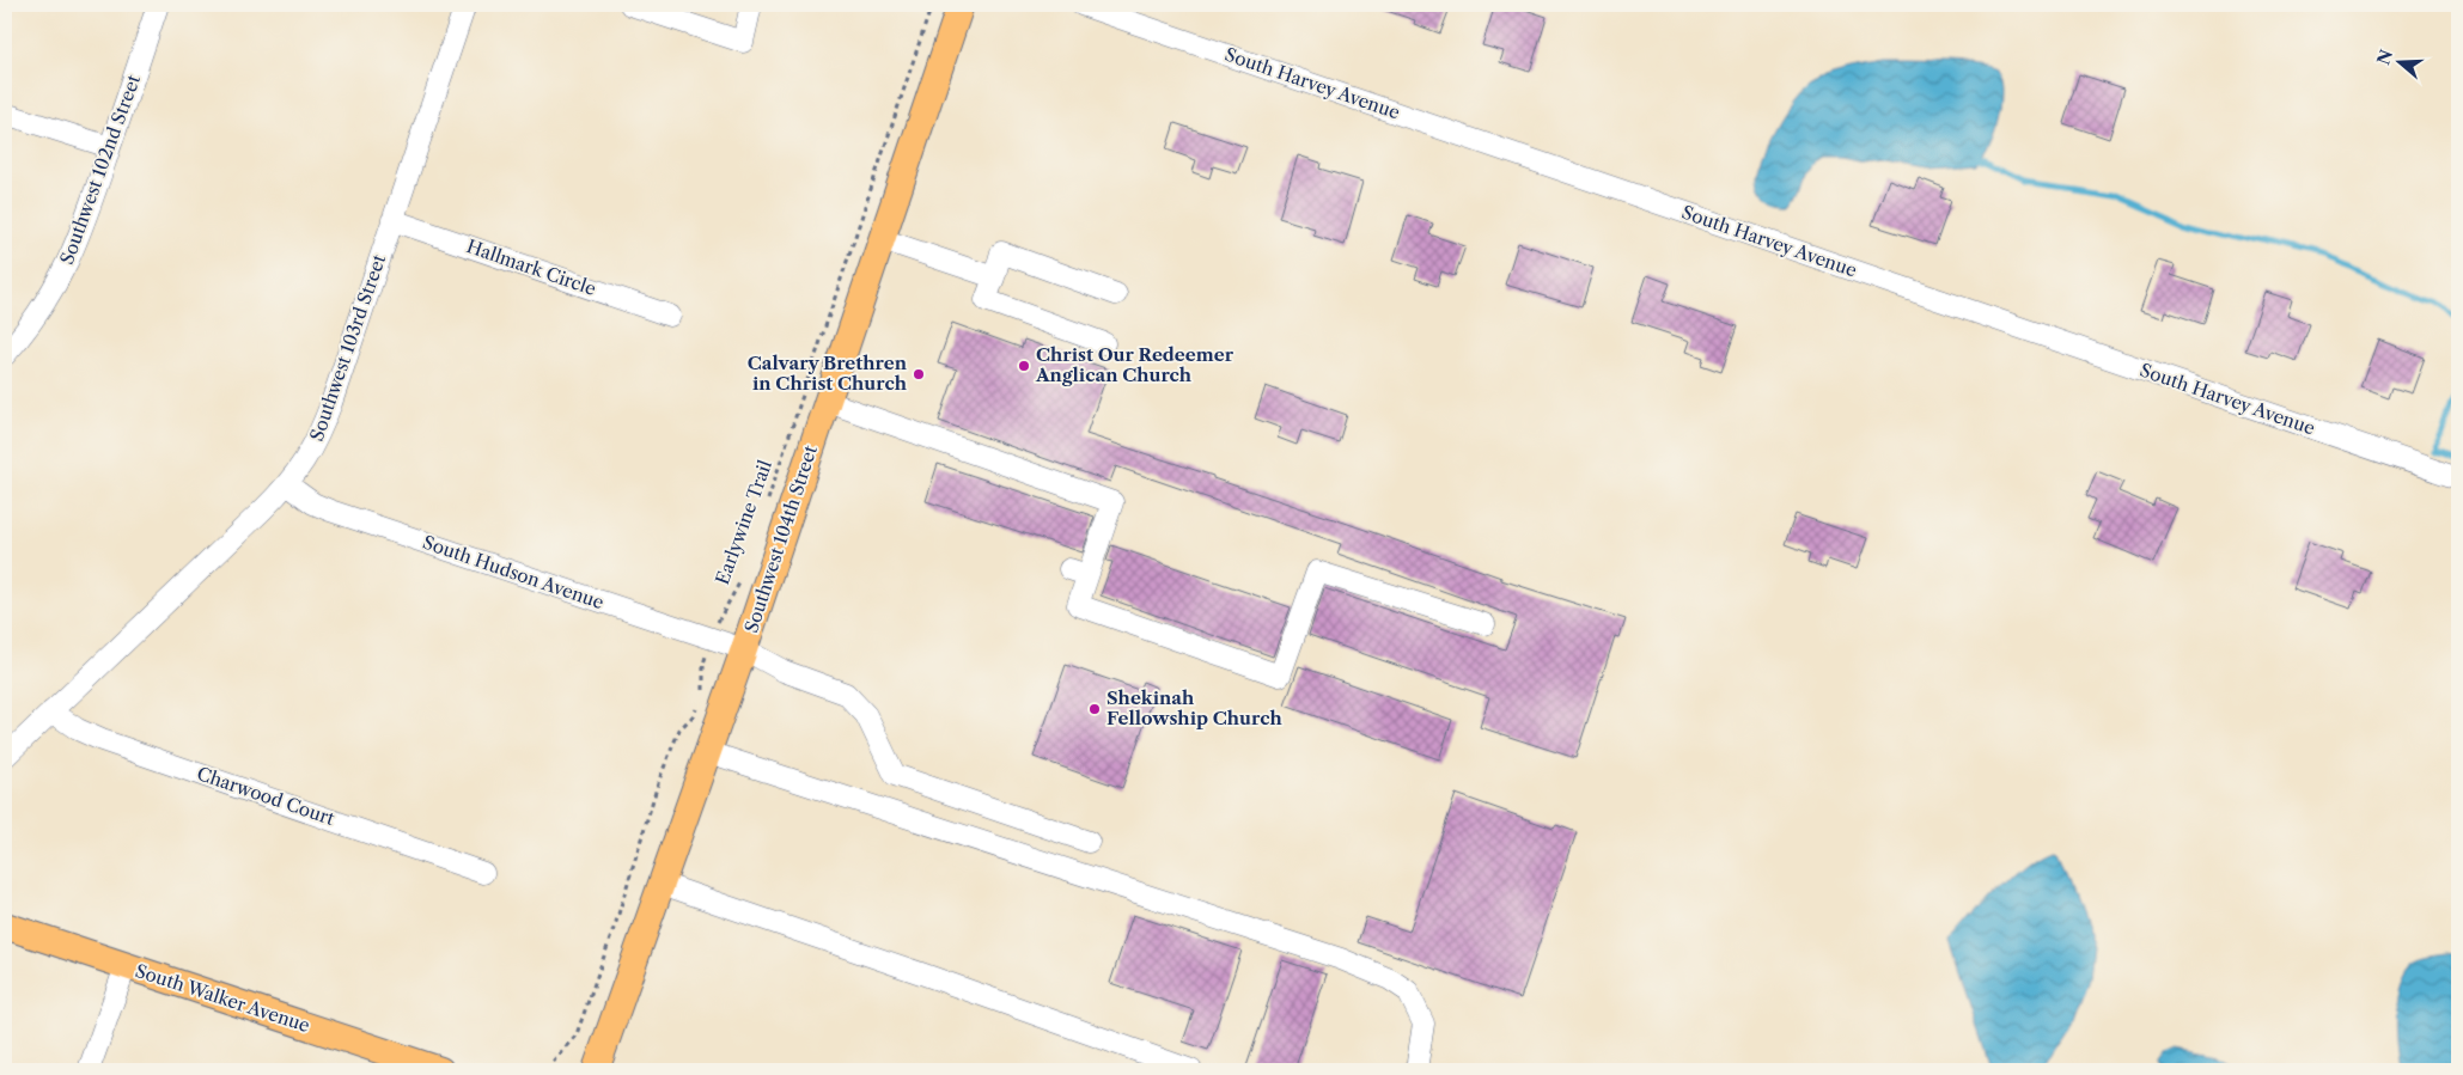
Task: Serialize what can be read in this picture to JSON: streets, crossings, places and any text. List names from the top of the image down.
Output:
{
  "streets": {
    "main road": ["Southwest 104th Street", "South Walker Avenue"],
    "street": [
      "South Harvey Avenue",
      "Southwest 102nd Street",
      "Hallmark Circle",
      "Southwest 103rd Street",
      "South Hudson Avenue",
      "Charwood Court"
    ],
    "path": ["Earlywine Trail"]
  },
  "crossings": [
    ["Hallmark Circle", "Southwest 103rd Street"],
    ["Southwest 103rd Street", "South Hudson Avenue"],
    ["Southwest 103rd Street", "Charwood Court"],
    ["Earlywine Trail", "South Hudson Avenue"],
    ["Southwest 104th Street", "South Hudson Avenue"]
  ],
  "places": ["Christ Our Redeemer Anglican Church", "Calvary Brethren in Christ Church", "Shekinah Fellowship Church"],
  "north": "left"
}
